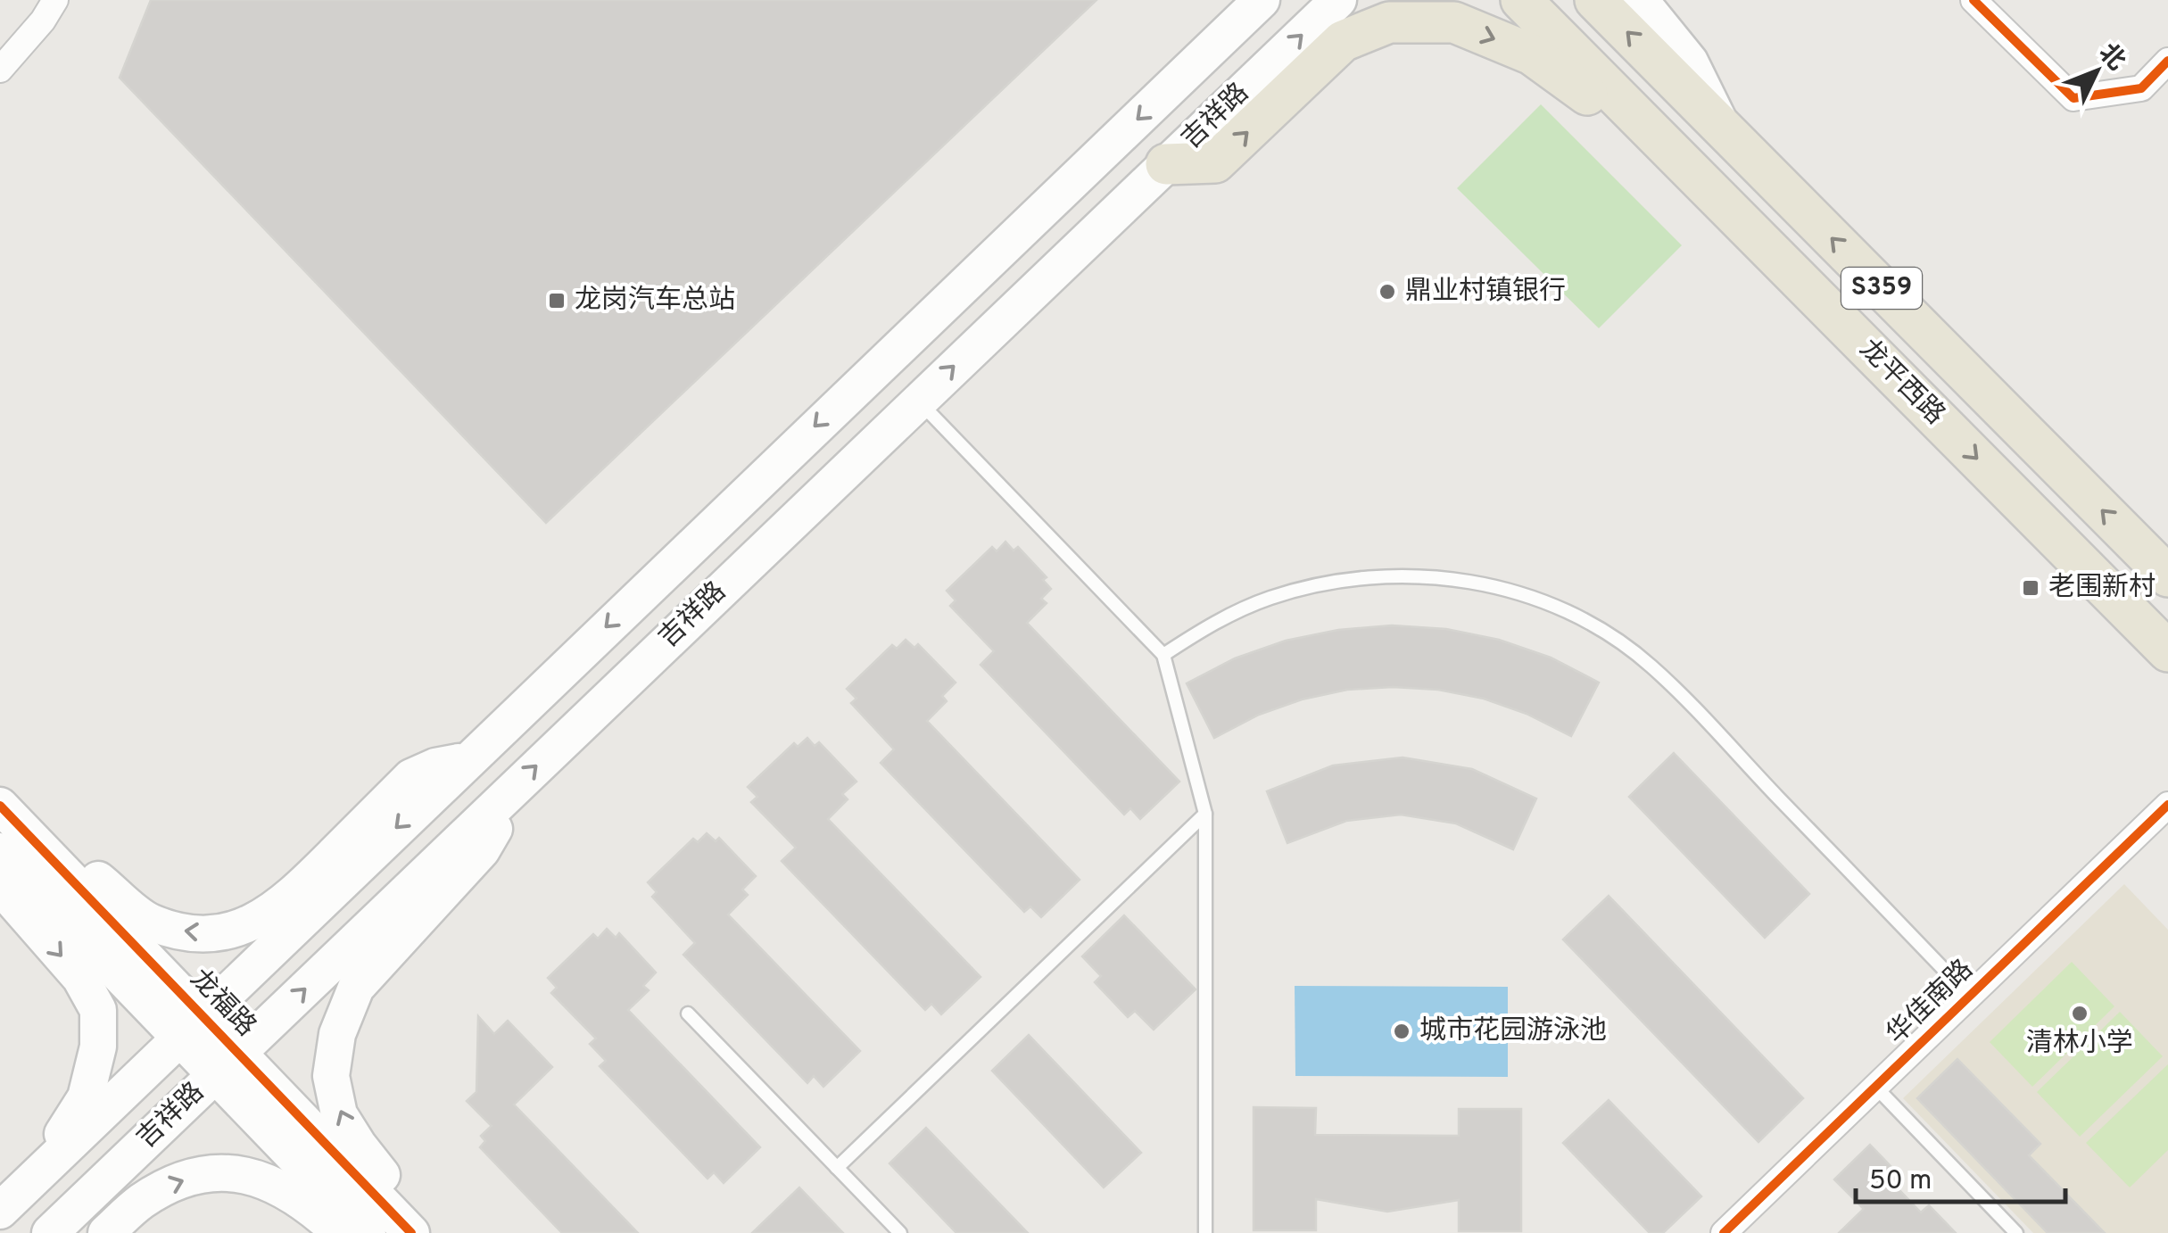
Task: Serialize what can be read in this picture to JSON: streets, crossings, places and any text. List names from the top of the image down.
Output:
{
  "streets": {
    "main road": [
      "吉祥路",
      "S359",
      "龙平西路",
      "龙福路"
    ],
    "street": ["华佳南路"]
  },
  "crossings": [
    ["吉祥路", "龙福路"]
  ],
  "places": {
    "other": ["鼎业村镇银行", "清林小学", "城市花园游泳池"],
    "transit": ["龙岗汽车总站", "老围新村"]
  },
  "scale_bar": "50 m",
  "north": "top right"
}
